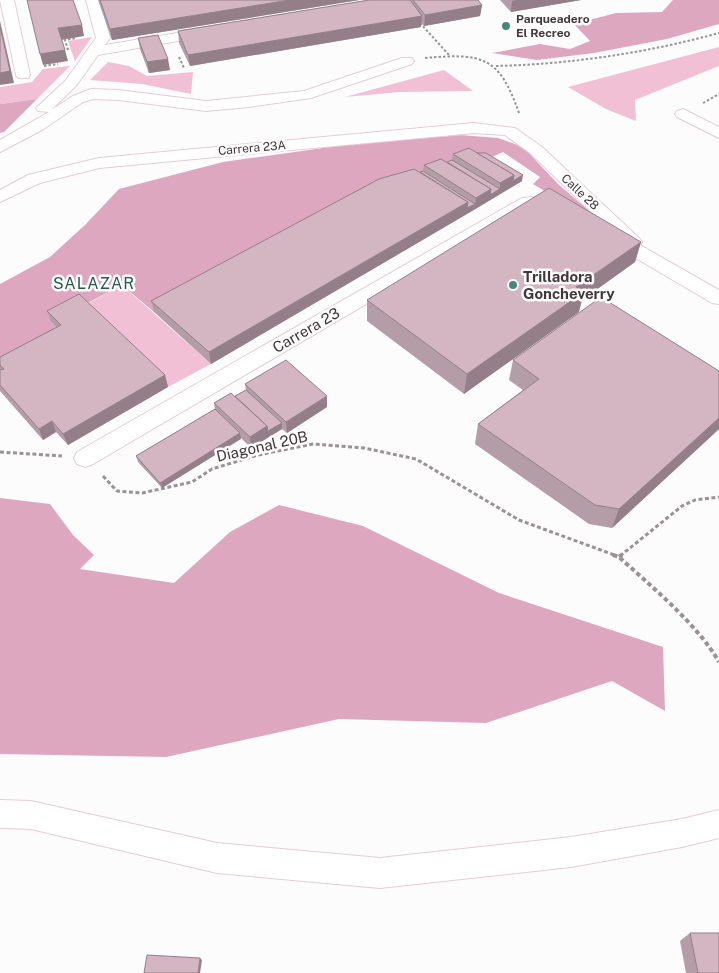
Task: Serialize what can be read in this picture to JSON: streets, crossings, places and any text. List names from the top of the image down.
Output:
{
  "streets": {
    "street": ["Carrera 23A", "Calle 28", "Carrera 23"],
    "path": ["Diagonal 20B"]
  },
  "crossings": [
    ["Carrera 23A", "Calle 28"],
    ["Calle 28", "Carrera 23"],
    ["Carrera 23", "Diagonal 20B"]
  ],
  "districts": ["SALAZAR"],
  "places": ["Parqueadero El Recreo", "Trilladora Goncheverry"]
}
